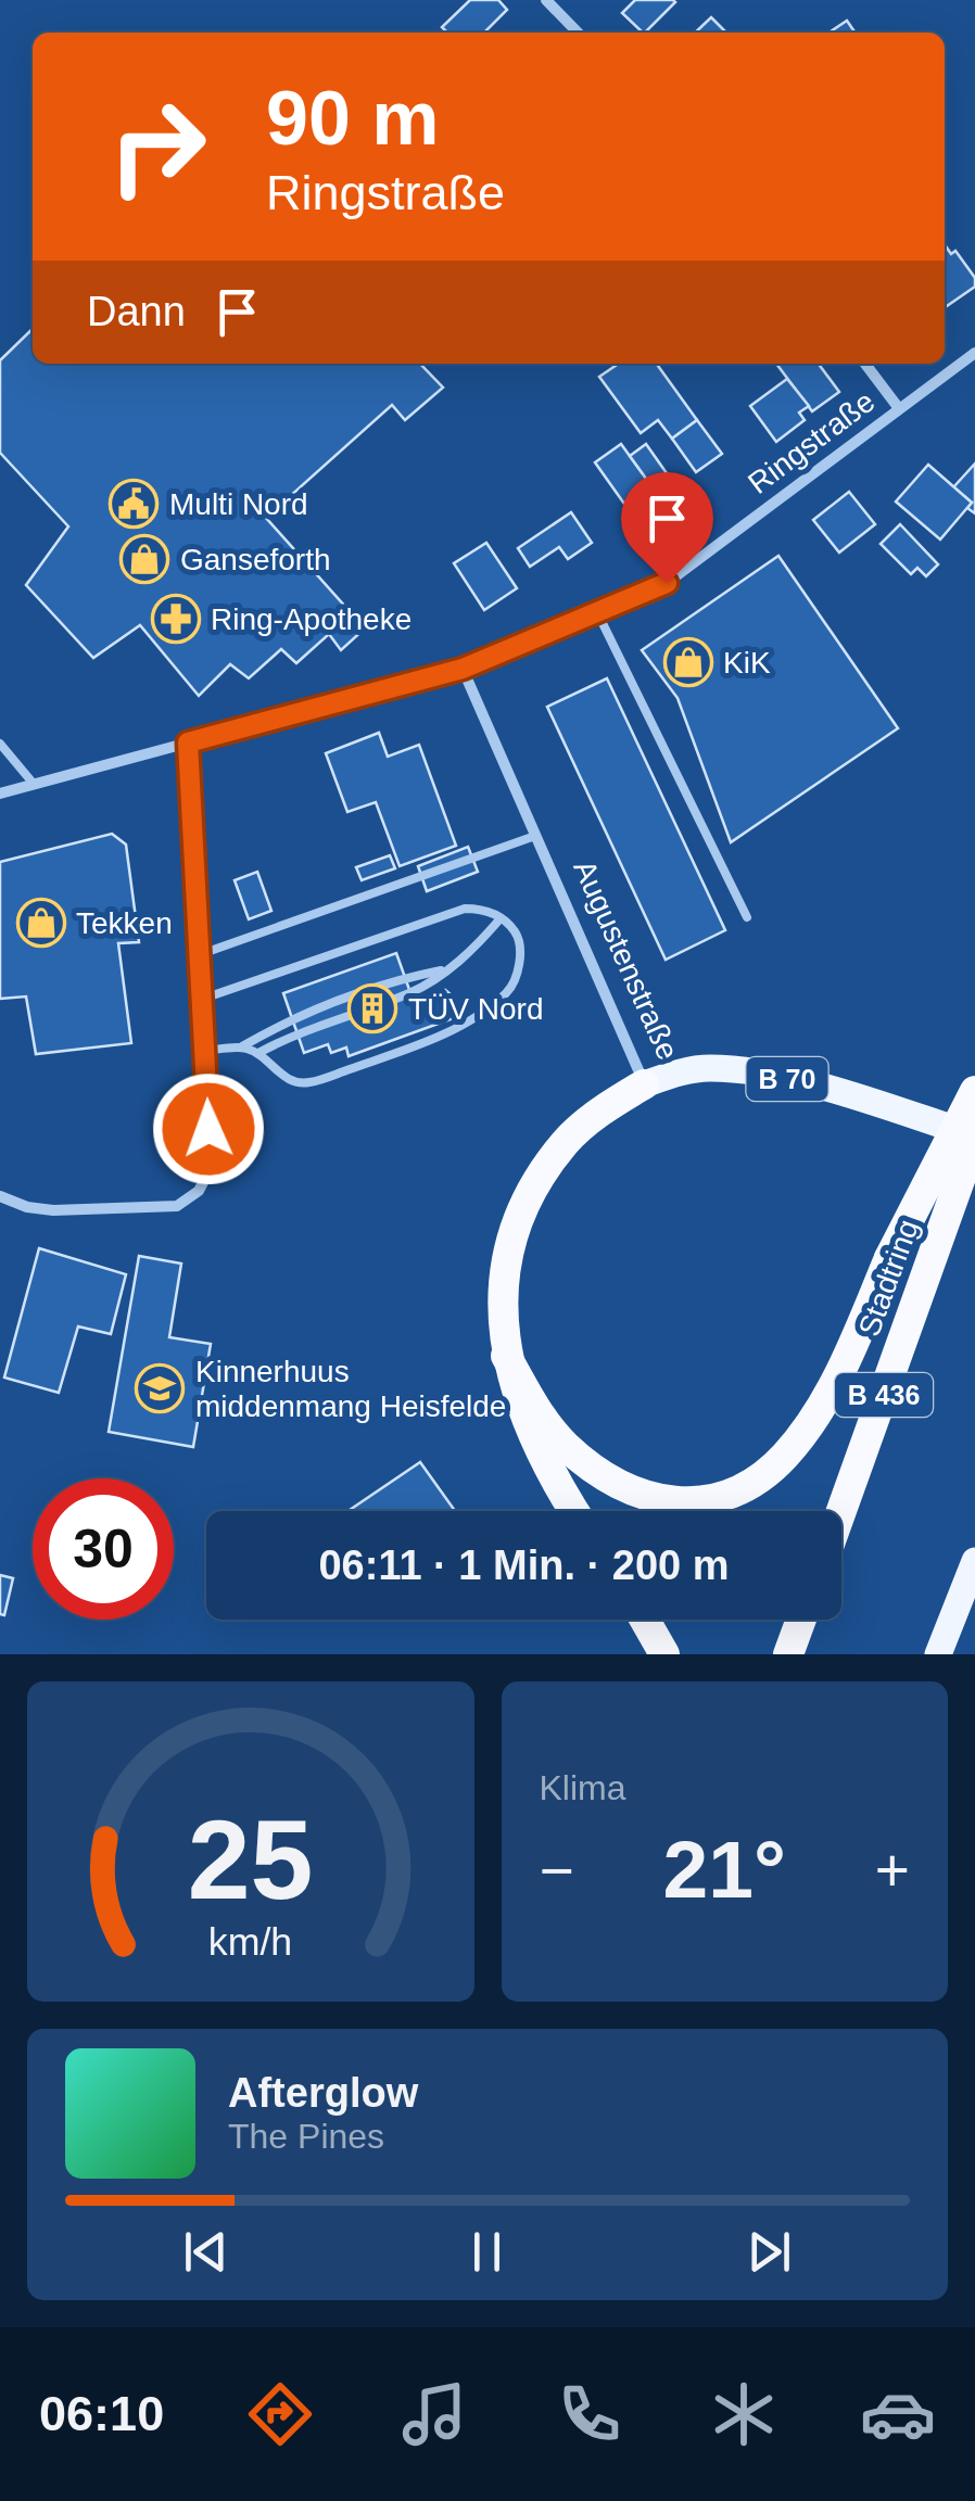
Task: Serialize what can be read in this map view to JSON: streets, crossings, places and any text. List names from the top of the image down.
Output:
{
  "streets": {
    "highway": ["B 70", "Stadtring", "B 436"],
    "main road": ["Augustenstraße"],
    "street": ["Ringstraße"]
  },
  "crossings": [
    ["Ringstraße", "Augustenstraße"],
    ["Augustenstraße", "B 70"],
    ["Augustenstraße", "Stadtring"]
  ],
  "places": {
    "public building": ["Multi Nord"],
    "shop": ["Ganseforth", "KiK", "Tekken"],
    "pharmacy": ["Ring-Apotheke"],
    "building": ["TÜV Nord"],
    "school or university": ["Kinnerhuus middenmang Heisfelde"]
  },
  "page": {
    "turn": ["90 m", "Ringstraße"],
    "then": "Dann",
    "limit": "30",
    "trip": "06:11 · 1 Min. · 200 m",
    "tile": "Klima",
    "heat": ["−", "21°", "+"],
    "song": ["Afterglow", "The Pines"],
    "tabs": "06:10",
    "gauge": ["25", "km/h"]
  }
}
